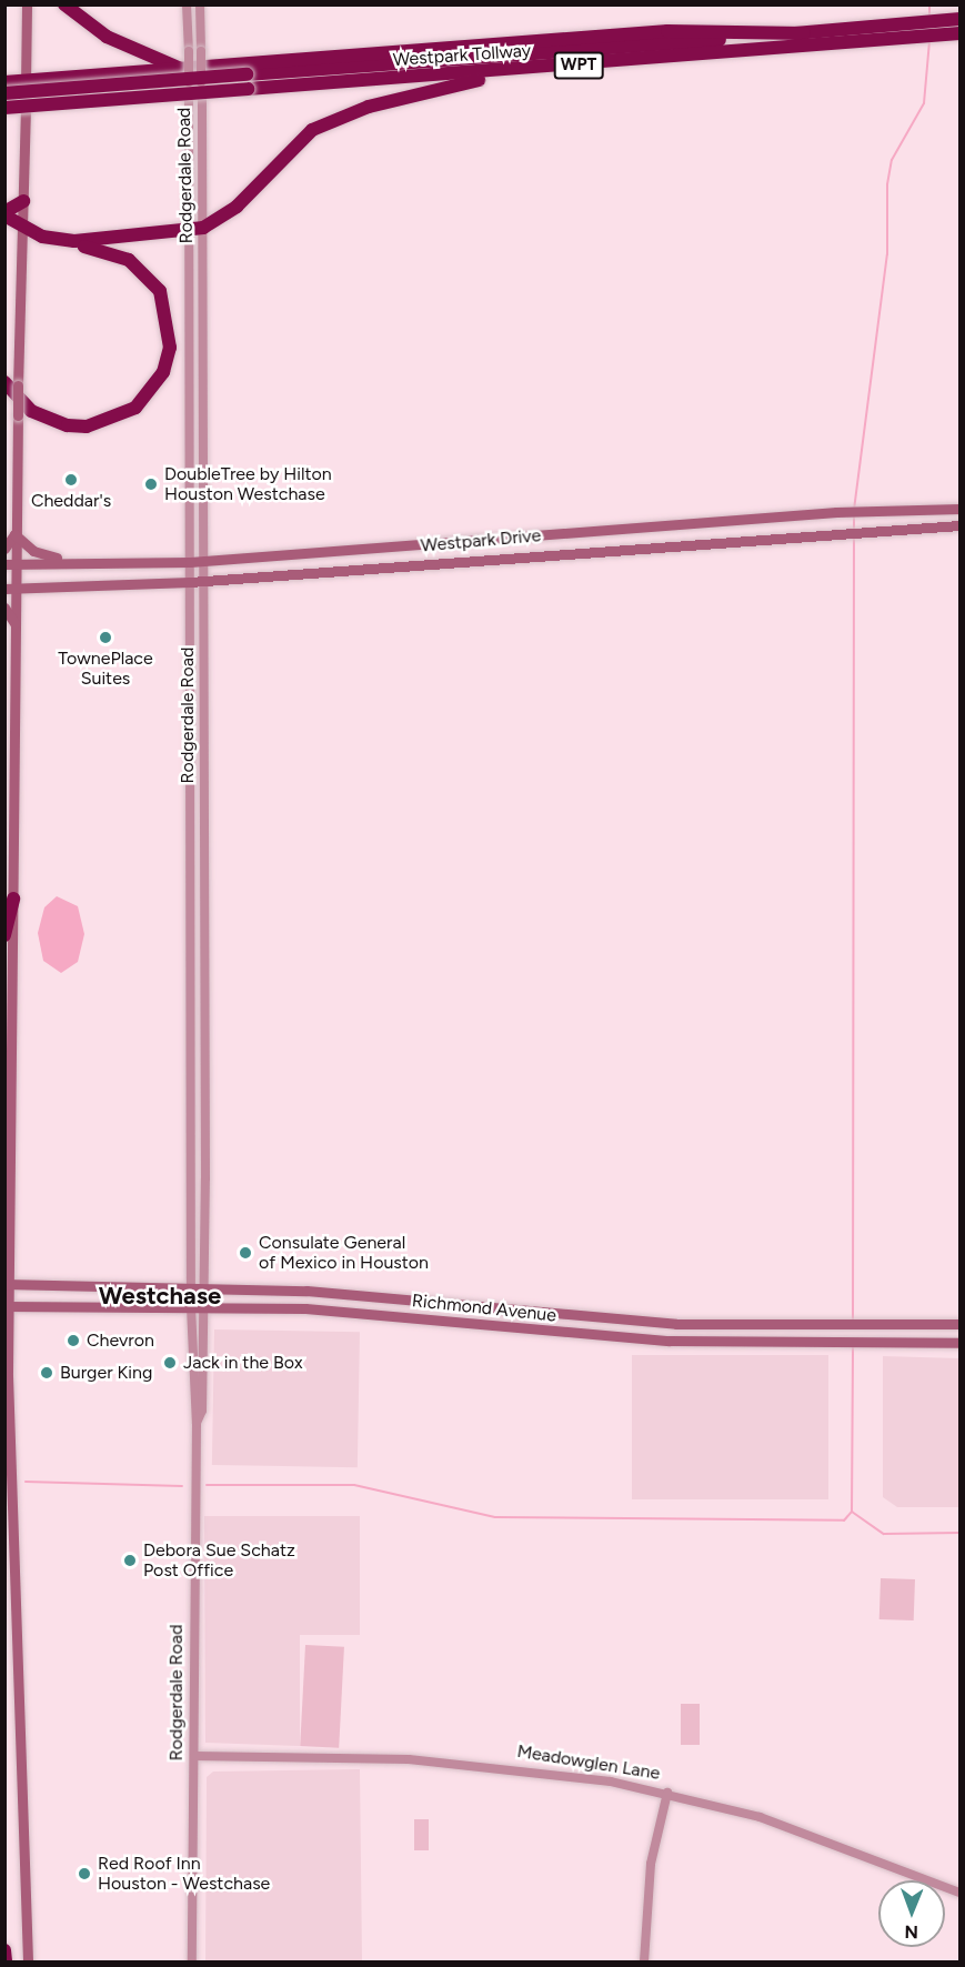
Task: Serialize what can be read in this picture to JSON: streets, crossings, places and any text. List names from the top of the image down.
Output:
{
  "streets": {
    "highway": ["Westpark Tollway", "WPT"],
    "main road": ["Westpark Drive", "Richmond Avenue"],
    "street": ["Rodgerdale Road", "Meadowglen Lane"]
  },
  "crossings": [
    ["Rodgerdale Road", "Westpark Drive"],
    ["Rodgerdale Road", "Richmond Avenue"],
    ["Rodgerdale Road", "Meadowglen Lane"]
  ],
  "districts": ["Westchase"],
  "places": [
    "Cheddar's",
    "DoubleTree by Hilton Houston Westchase",
    "TownePlace Suites",
    "Consulate General of Mexico in Houston",
    "Chevron",
    "Jack in the Box",
    "Burger King",
    "Debora Sue Schatz Post Office",
    "Red Roof Inn Houston - Westchase"
  ],
  "north": "bottom"
}
